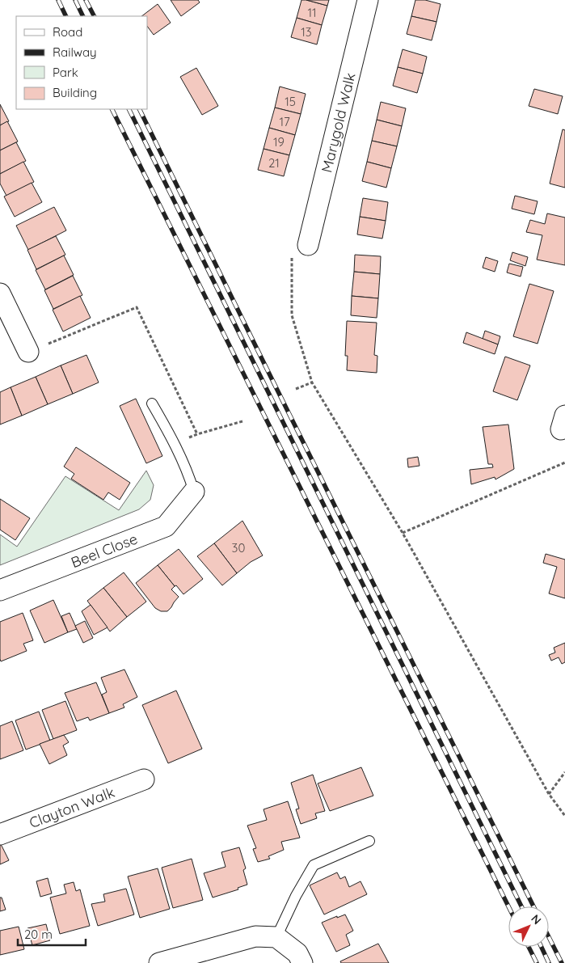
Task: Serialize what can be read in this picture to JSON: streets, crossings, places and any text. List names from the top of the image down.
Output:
{
  "streets": {
    "street": ["Marygold Walk", "Beel Close", "Clayton Walk"]
  },
  "house_numbers": [
    "11",
    "13",
    "15",
    "17",
    "19",
    "21",
    "30"
  ],
  "legend": [
    "Road",
    "Railway",
    "Park",
    "Building"
  ],
  "scale_bar": "20 m",
  "north": "top right"
}
